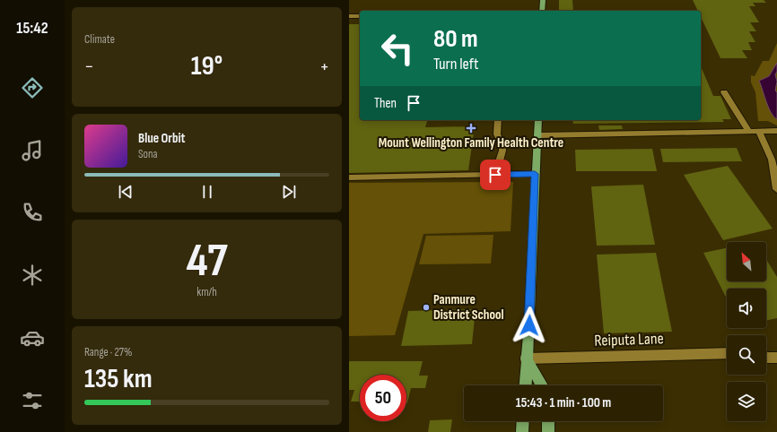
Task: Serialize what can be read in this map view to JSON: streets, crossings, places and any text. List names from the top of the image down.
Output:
{
  "streets": {
    "street": ["Reiputa Lane"]
  },
  "places": {
    "health": ["Mount Wellington Family Health Centre"],
    "other": ["Panmure District School"]
  },
  "north": "top left",
  "page": {
    "tabs": "15:42",
    "tile": [
      "Climate",
      ["47", "km/h"],
      ["Range · 27%", "135 km"]
    ],
    "turn": ["80 m", "Turn left"],
    "heat": ["−", "19°", "+"],
    "then": "Then",
    "song": ["Blue Orbit", "Sona"],
    "limit": "50",
    "trip": "15:43 · 1 min · 100 m"
  }
}
